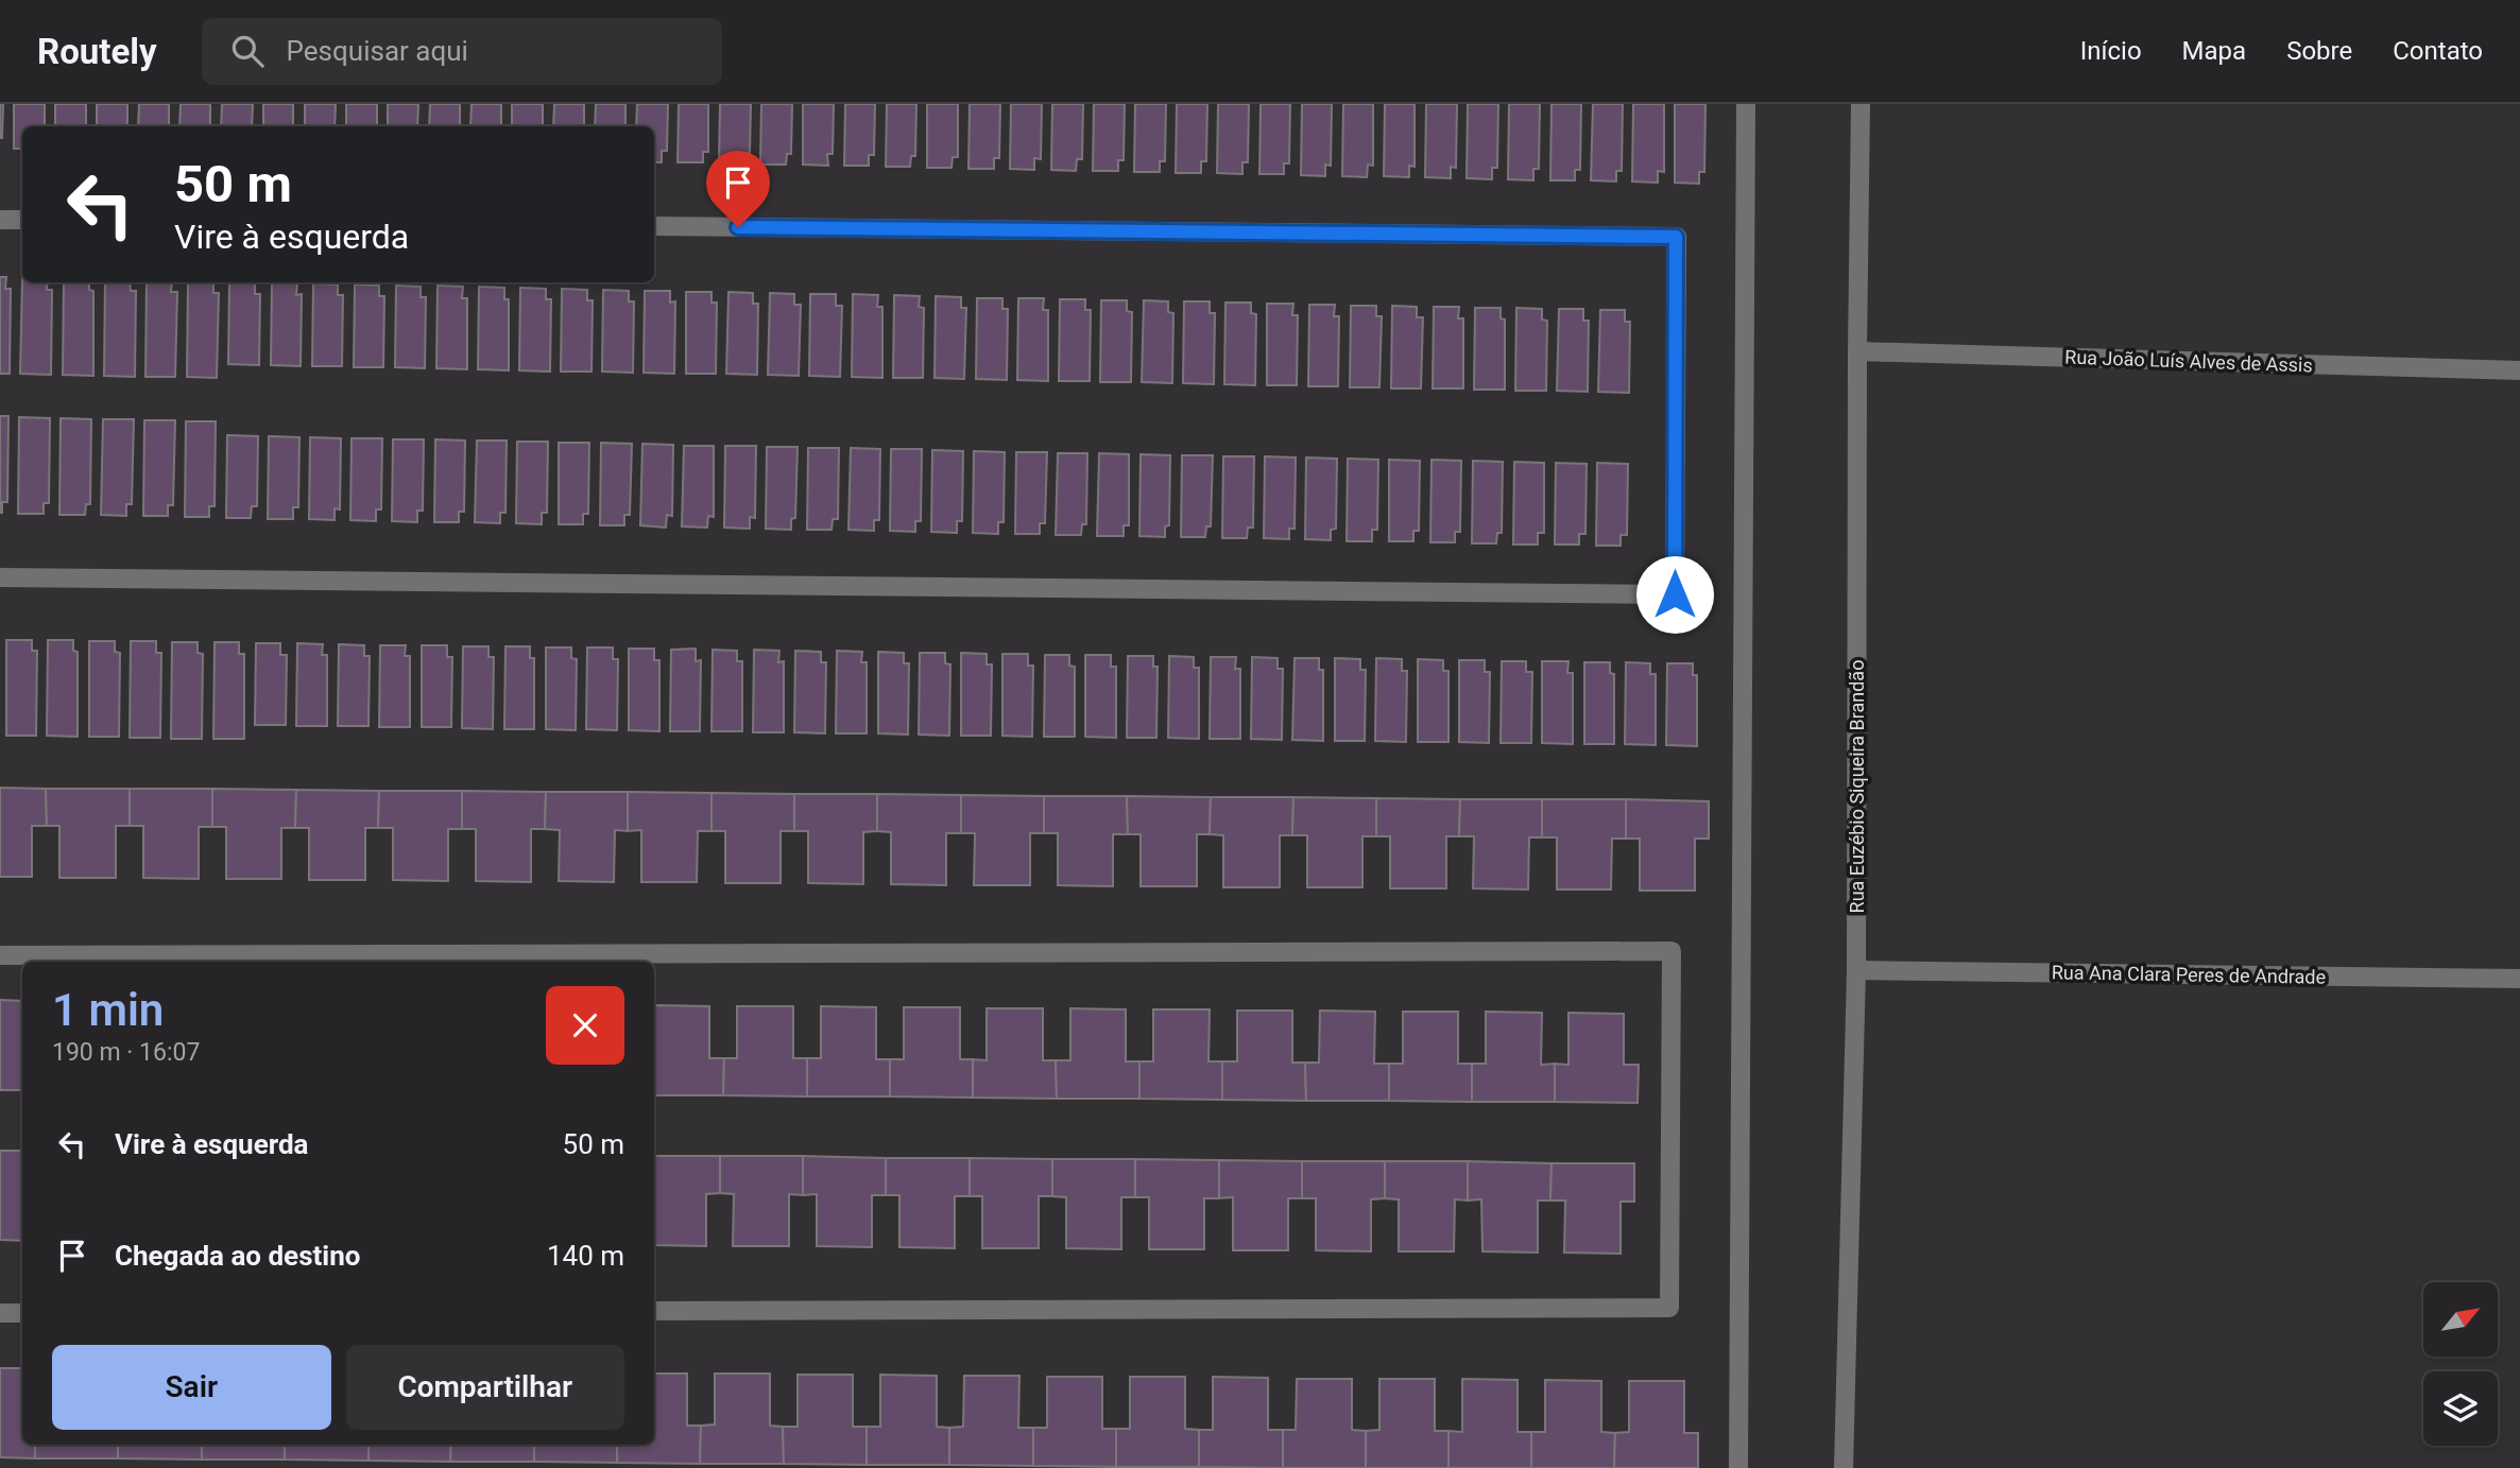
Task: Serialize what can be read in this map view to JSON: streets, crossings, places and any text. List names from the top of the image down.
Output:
{
  "streets": {
    "street": ["Rua João Luís Alves de Assis", "Rua Euzébio Siqueira Brandão", "Rua Ana Clara Peres de Andrade"]
  },
  "crossings": [
    ["Rua João Luís Alves de Assis", "Rua Euzébio Siqueira Brandão"],
    ["Rua Euzébio Siqueira Brandão", "Rua Ana Clara Peres de Andrade"]
  ],
  "north": "top right",
  "page": {
    "header": "Routely",
    "search": "Pesquisar aqui",
    "nav": [
      "Início",
      "Mapa",
      "Sobre",
      "Contato"
    ],
    "turn": ["50 m", "Vire à esquerda"],
    "heading": ["1 min", "190 m · 16:07"],
    "list": [
      {
        "name": "Vire à esquerda",
        "value": "50 m"
      },
      {
        "name": "Chegada ao destino",
        "value": "140 m"
      }
    ],
    "buttons": ["Sair", "Compartilhar"]
  }
}
